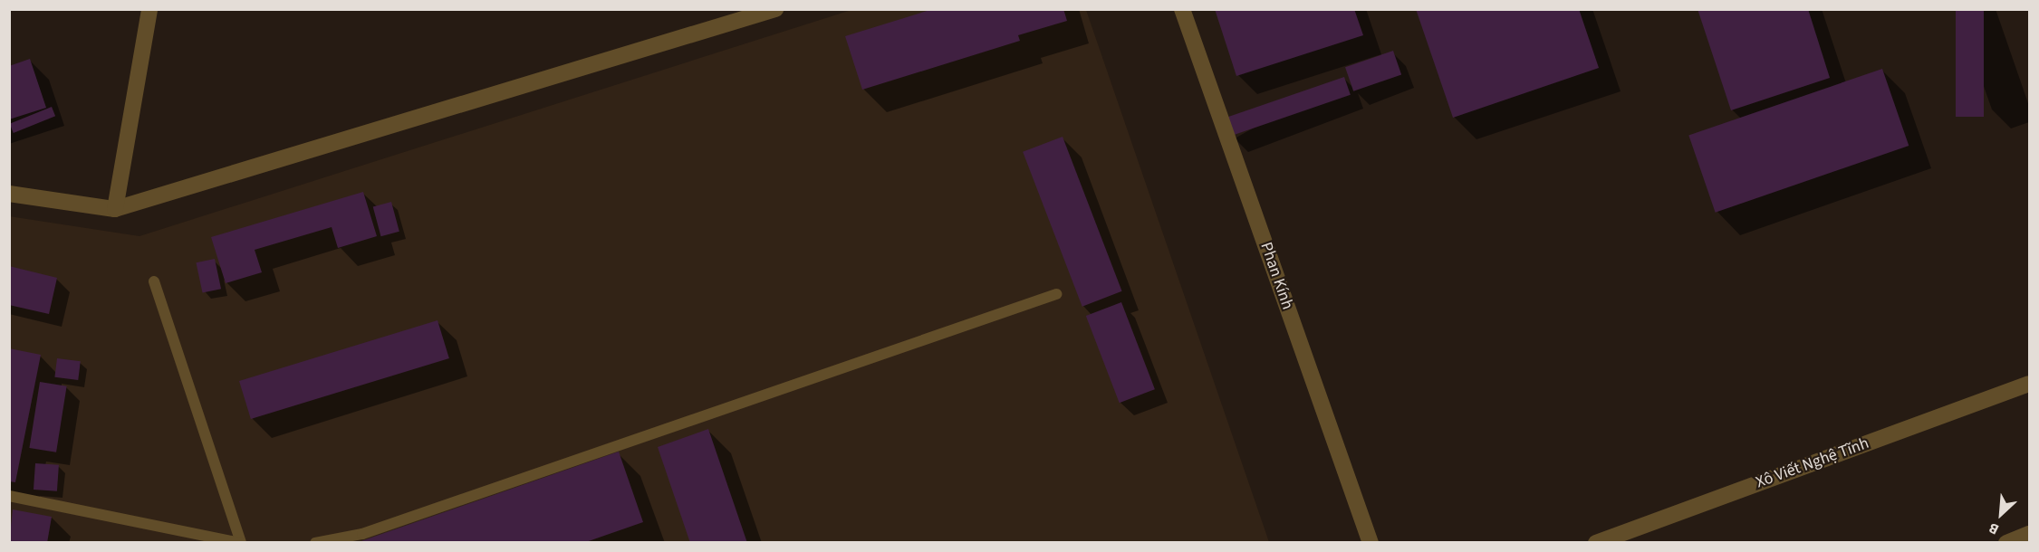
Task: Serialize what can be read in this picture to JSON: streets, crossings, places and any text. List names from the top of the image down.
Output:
{
  "streets": {
    "street": ["Phan Kính", "Xô Viết Nghệ Tĩnh"]
  },
  "north": "bottom left"
}
